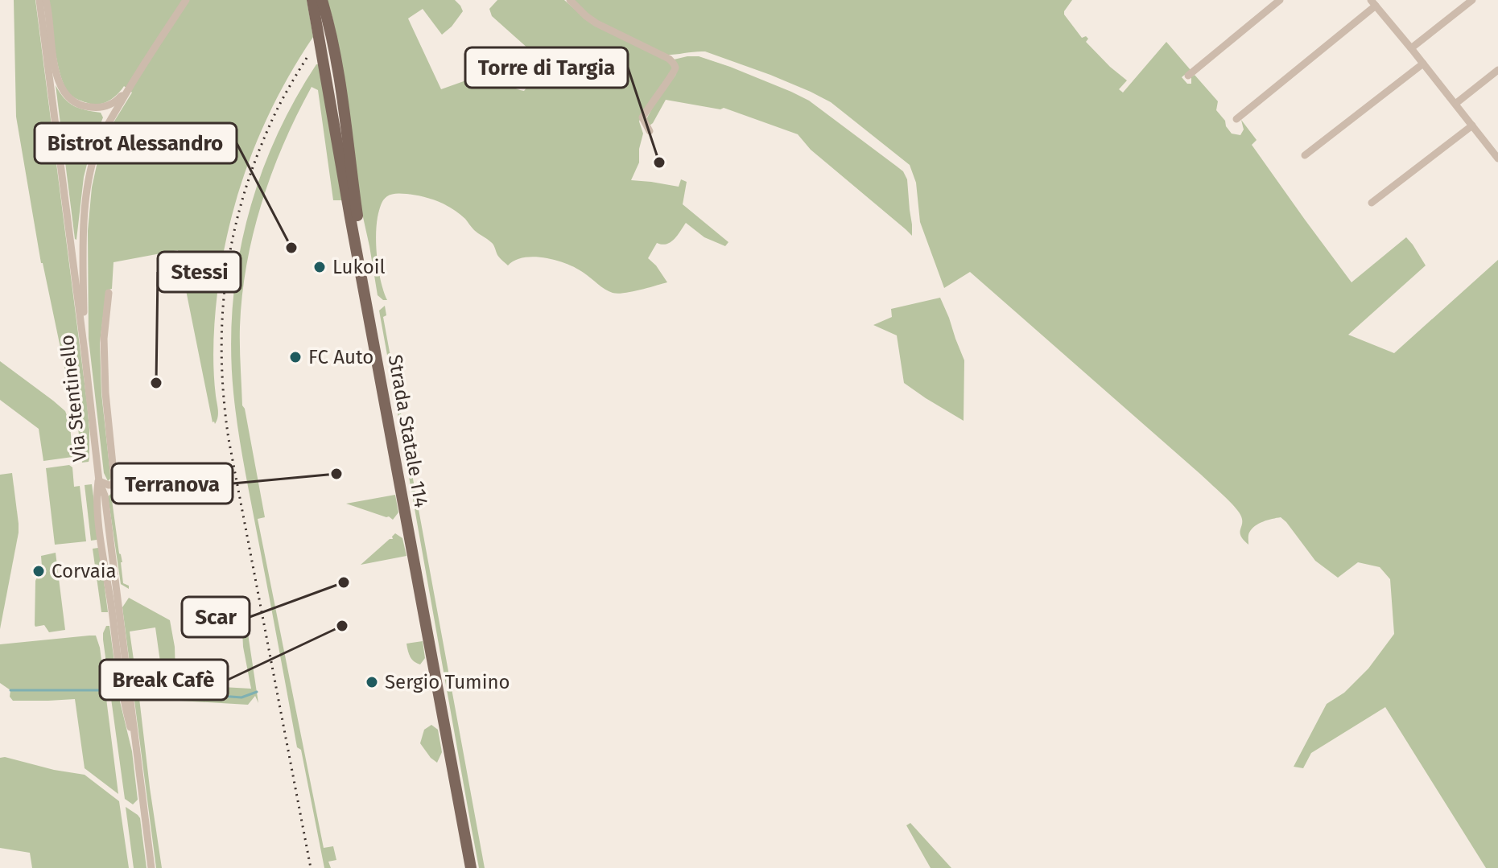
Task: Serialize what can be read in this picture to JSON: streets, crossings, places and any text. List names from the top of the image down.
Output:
{
  "streets": {
    "main road": ["Strada Statale 114"],
    "street": ["Via Stentinello"]
  },
  "places": [
    "Torre di Targia",
    "Bistrot Alessandro",
    "Lukoil",
    "FC Auto",
    "Stessi",
    "Terranova",
    "Corvaia",
    "Scar",
    "Break Cafè",
    "Sergio Tumino"
  ]
}
